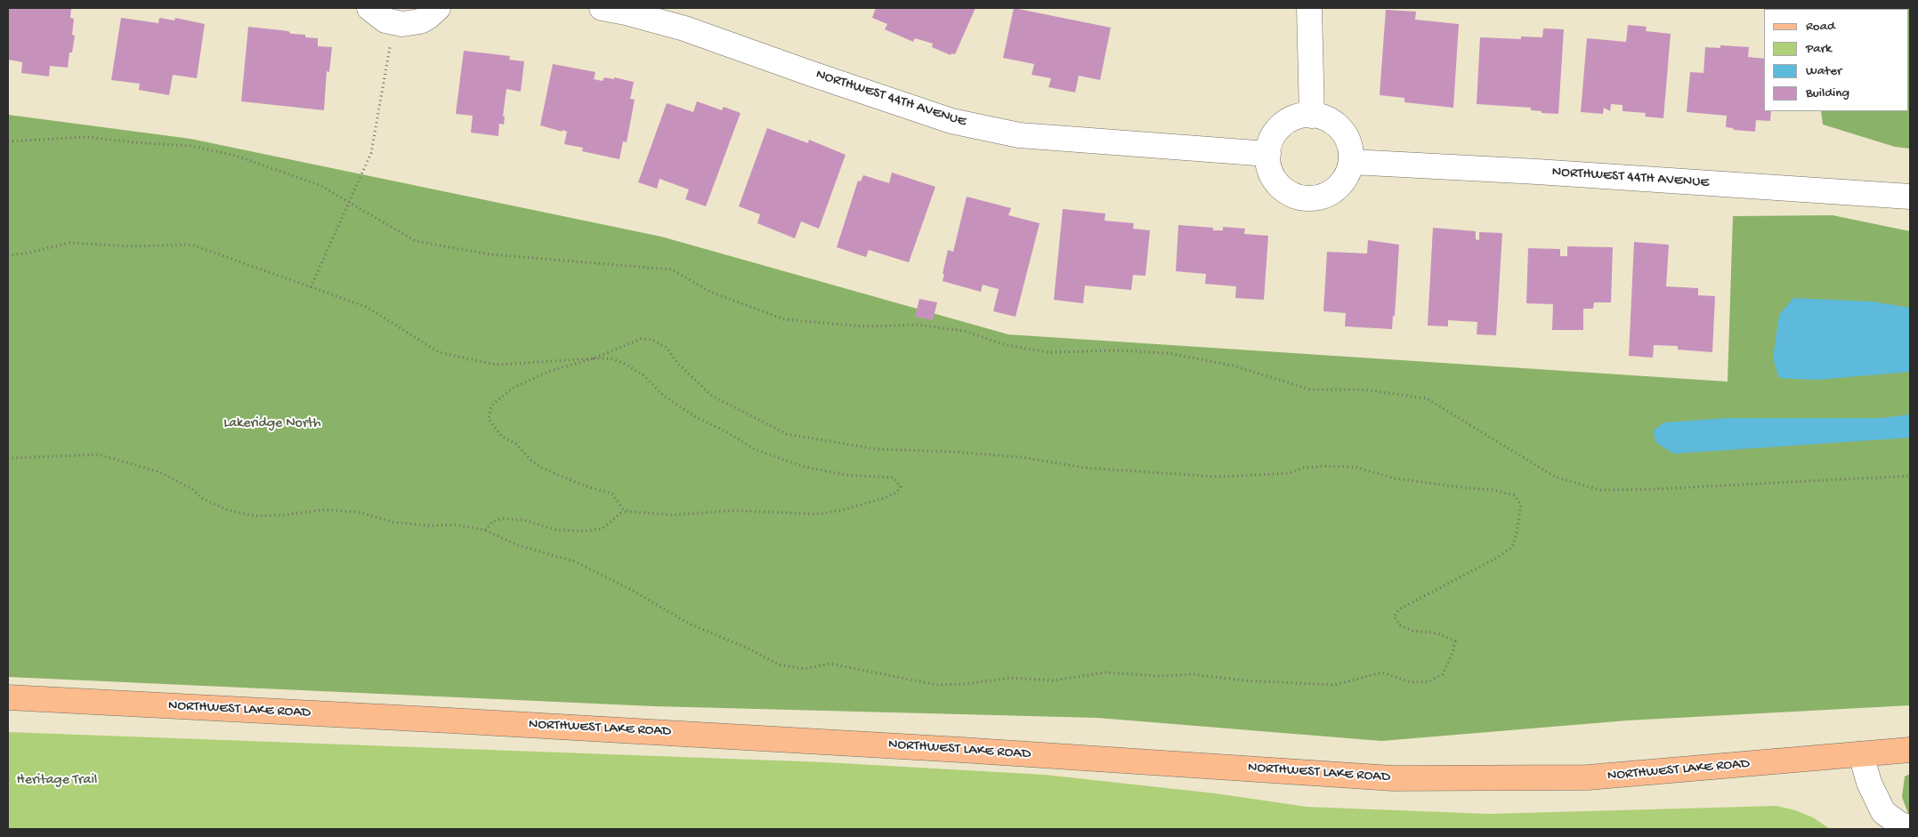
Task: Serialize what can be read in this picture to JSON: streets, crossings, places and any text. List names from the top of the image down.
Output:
{
  "streets": {
    "main road": ["NORTHWEST LAKE ROAD"],
    "street": ["NORTHWEST 44TH AVENUE"]
  },
  "parks": ["Lakeridge North", "Heritage Trail"],
  "legend": [
    "Road",
    "Park",
    "Water",
    "Building"
  ]
}
